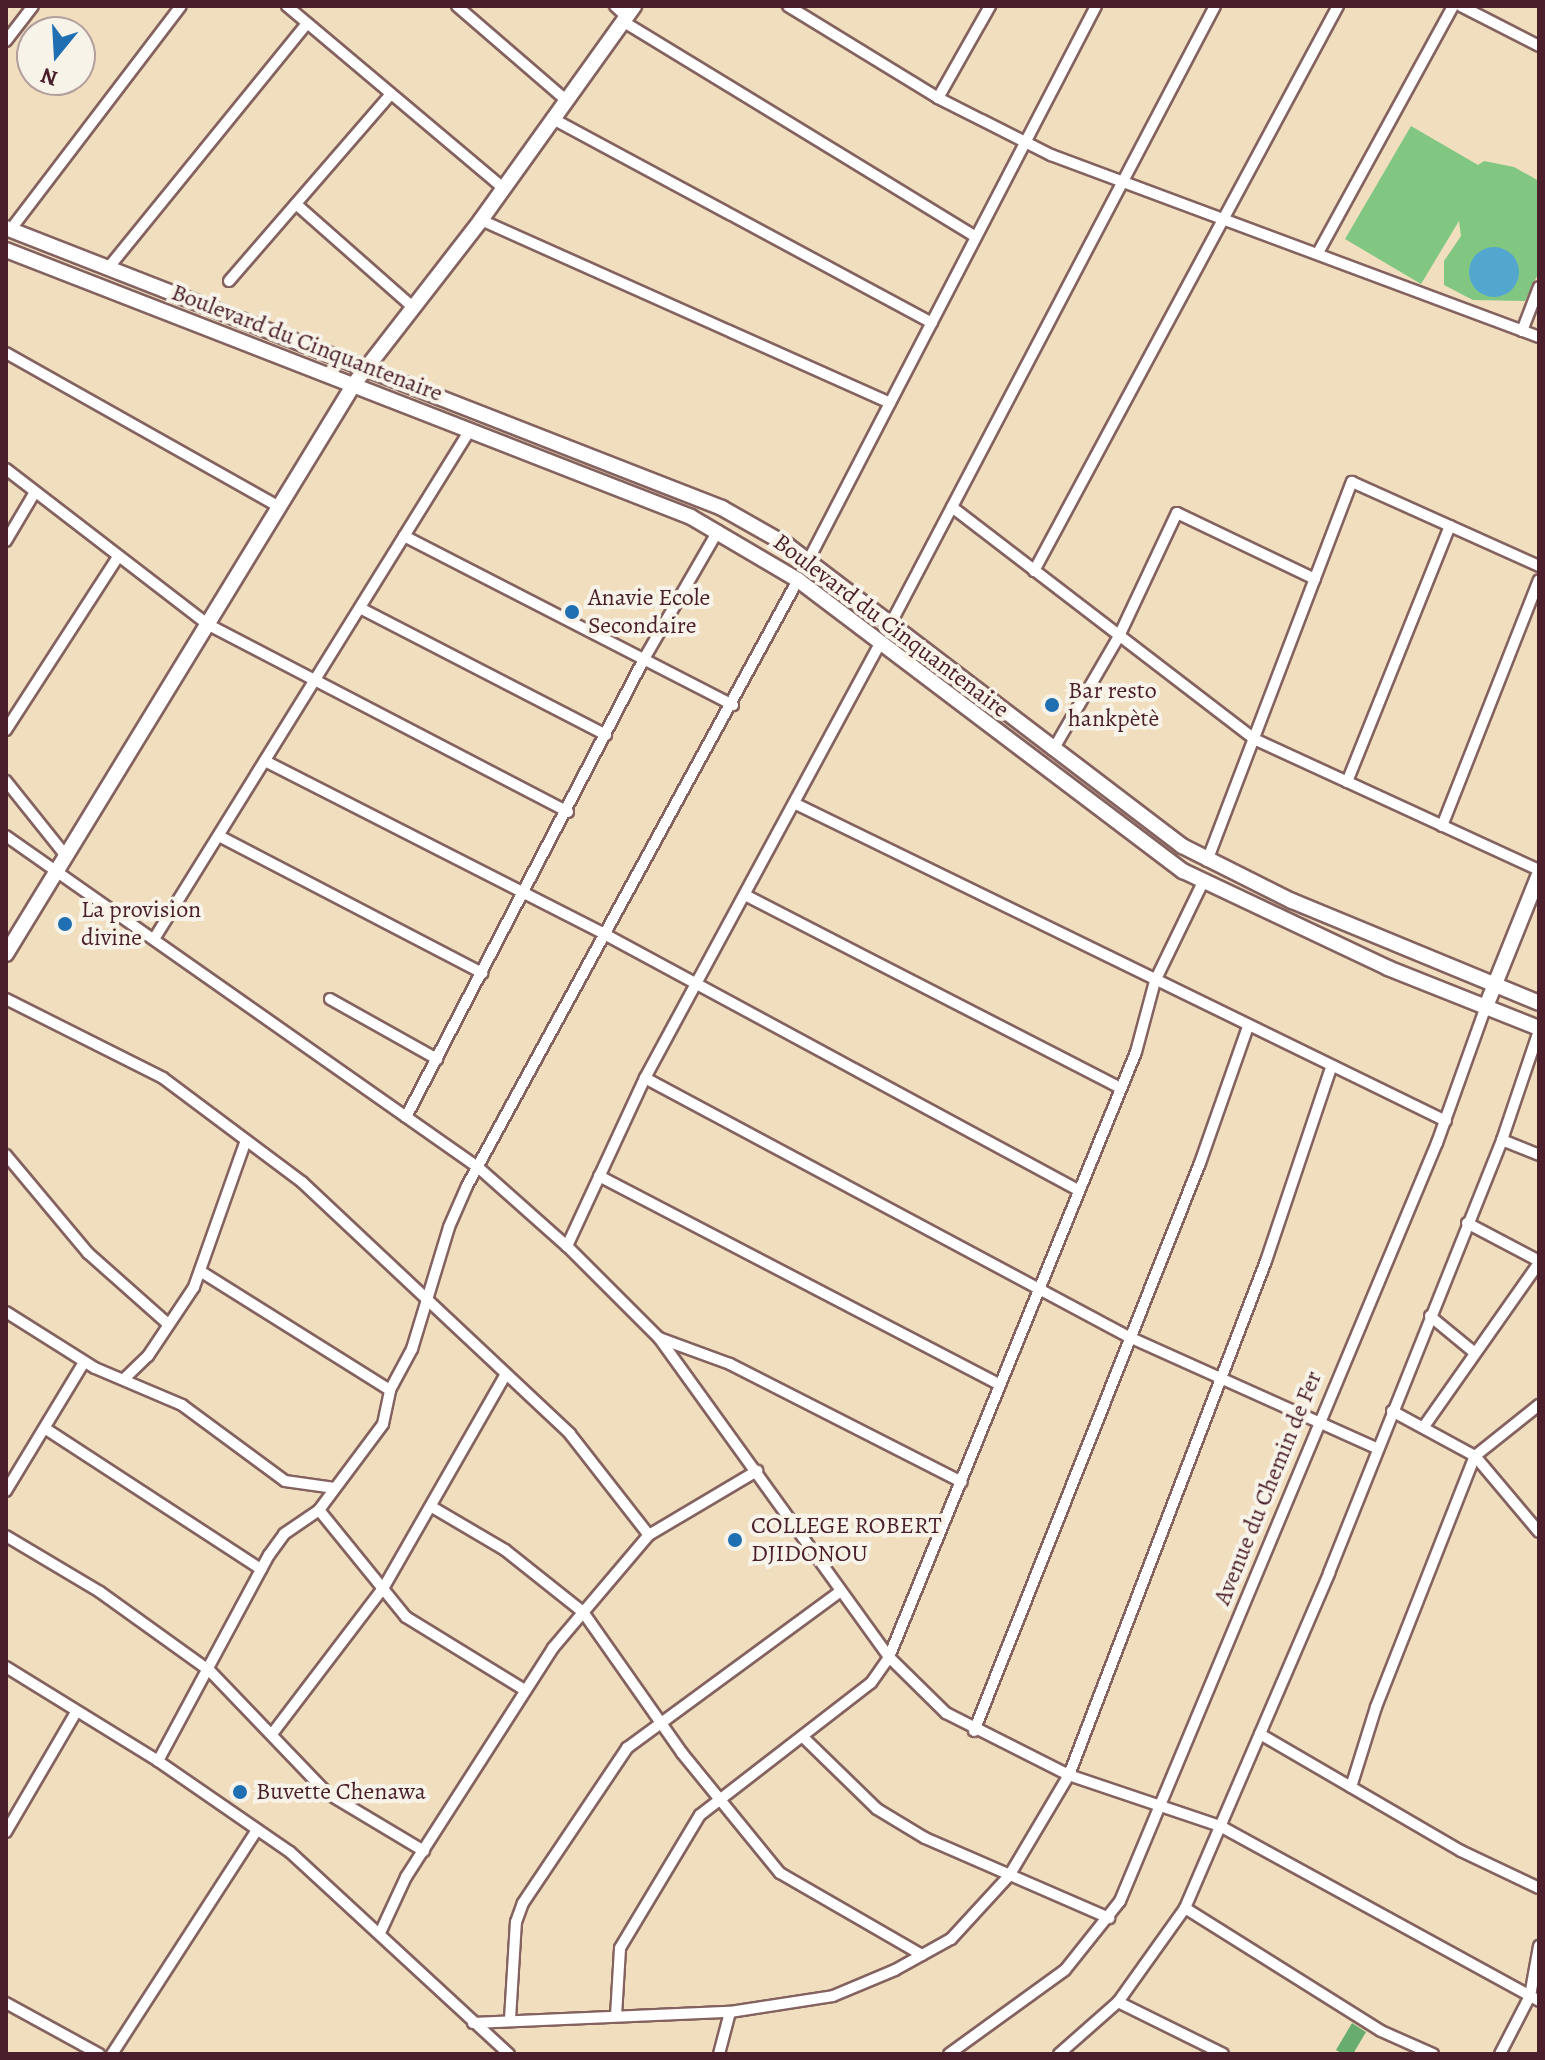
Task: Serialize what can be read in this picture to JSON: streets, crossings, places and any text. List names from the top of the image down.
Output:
{
  "streets": {
    "main road": ["Boulevard du Cinquantenaire", "Avenue du Chemin de Fer"]
  },
  "crossings": [
    ["Boulevard du Cinquantenaire", "Avenue du Chemin de Fer"]
  ],
  "places": [
    "Anavie Ecole Secondaire",
    "Bar resto hankpètè",
    "La provision divine",
    "COLLEGE ROBERT DJIDONOU",
    "Buvette Chenawa"
  ],
  "north": "bottom"
}
